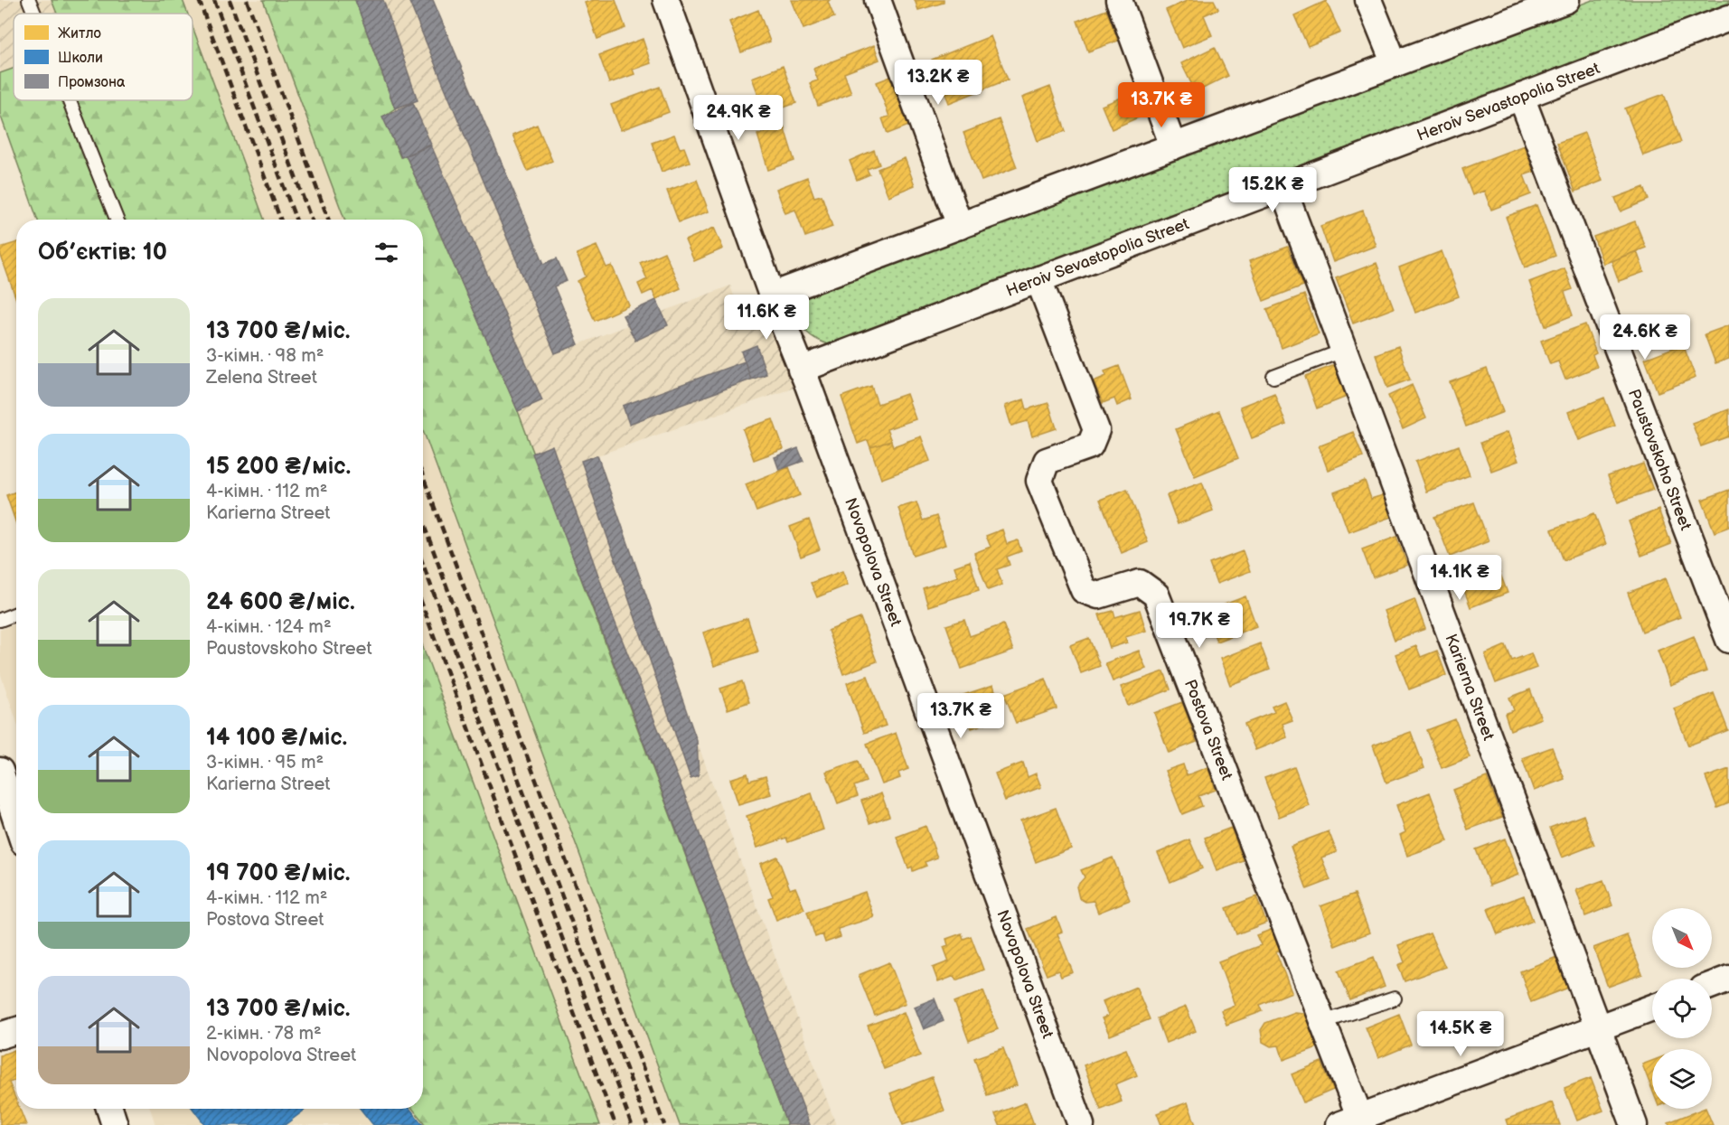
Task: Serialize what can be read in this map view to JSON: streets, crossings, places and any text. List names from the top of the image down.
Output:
{
  "streets": {
    "street": [
      "Heroiv Sevastopolia Street",
      "Paustovskoho Street",
      "Novopolova Street",
      "Karierna Street",
      "Postova Street"
    ]
  },
  "crossings": [
    ["Heroiv Sevastopolia Street", "Paustovskoho Street"],
    ["Heroiv Sevastopolia Street", "Novopolova Street"],
    ["Heroiv Sevastopolia Street", "Karierna Street"],
    ["Heroiv Sevastopolia Street", "Postova Street"]
  ],
  "legend": ["Житло", "Школи", "Промзона"],
  "north": "bottom right",
  "page": {
    "price": [
      "13.2K ₴",
      "13.7K ₴",
      "24.9K ₴",
      "15.2K ₴",
      "11.6K ₴",
      "24.6K ₴",
      "14.1K ₴",
      "19.7K ₴",
      "13.7K ₴",
      "14.5K ₴"
    ],
    "heading": "Об’єктів: 10",
    "list": [
      {
        "name": "13 700 ₴/міс.",
        "note": "3-кімн. · 98 m² · Zelena Street"
      },
      {
        "name": "15 200 ₴/міс.",
        "note": "4-кімн. · 112 m² · Karierna Street"
      },
      {
        "name": "24 600 ₴/міс.",
        "note": "4-кімн. · 124 m² · Paustovskoho Street"
      },
      {
        "name": "14 100 ₴/міс.",
        "note": "3-кімн. · 95 m² · Karierna Street"
      },
      {
        "name": "19 700 ₴/міс.",
        "note": "4-кімн. · 112 m² · Postova Street"
      },
      {
        "name": "13 700 ₴/міс.",
        "note": "2-кімн. · 78 m² · Novopolova Street"
      }
    ]
  }
}
